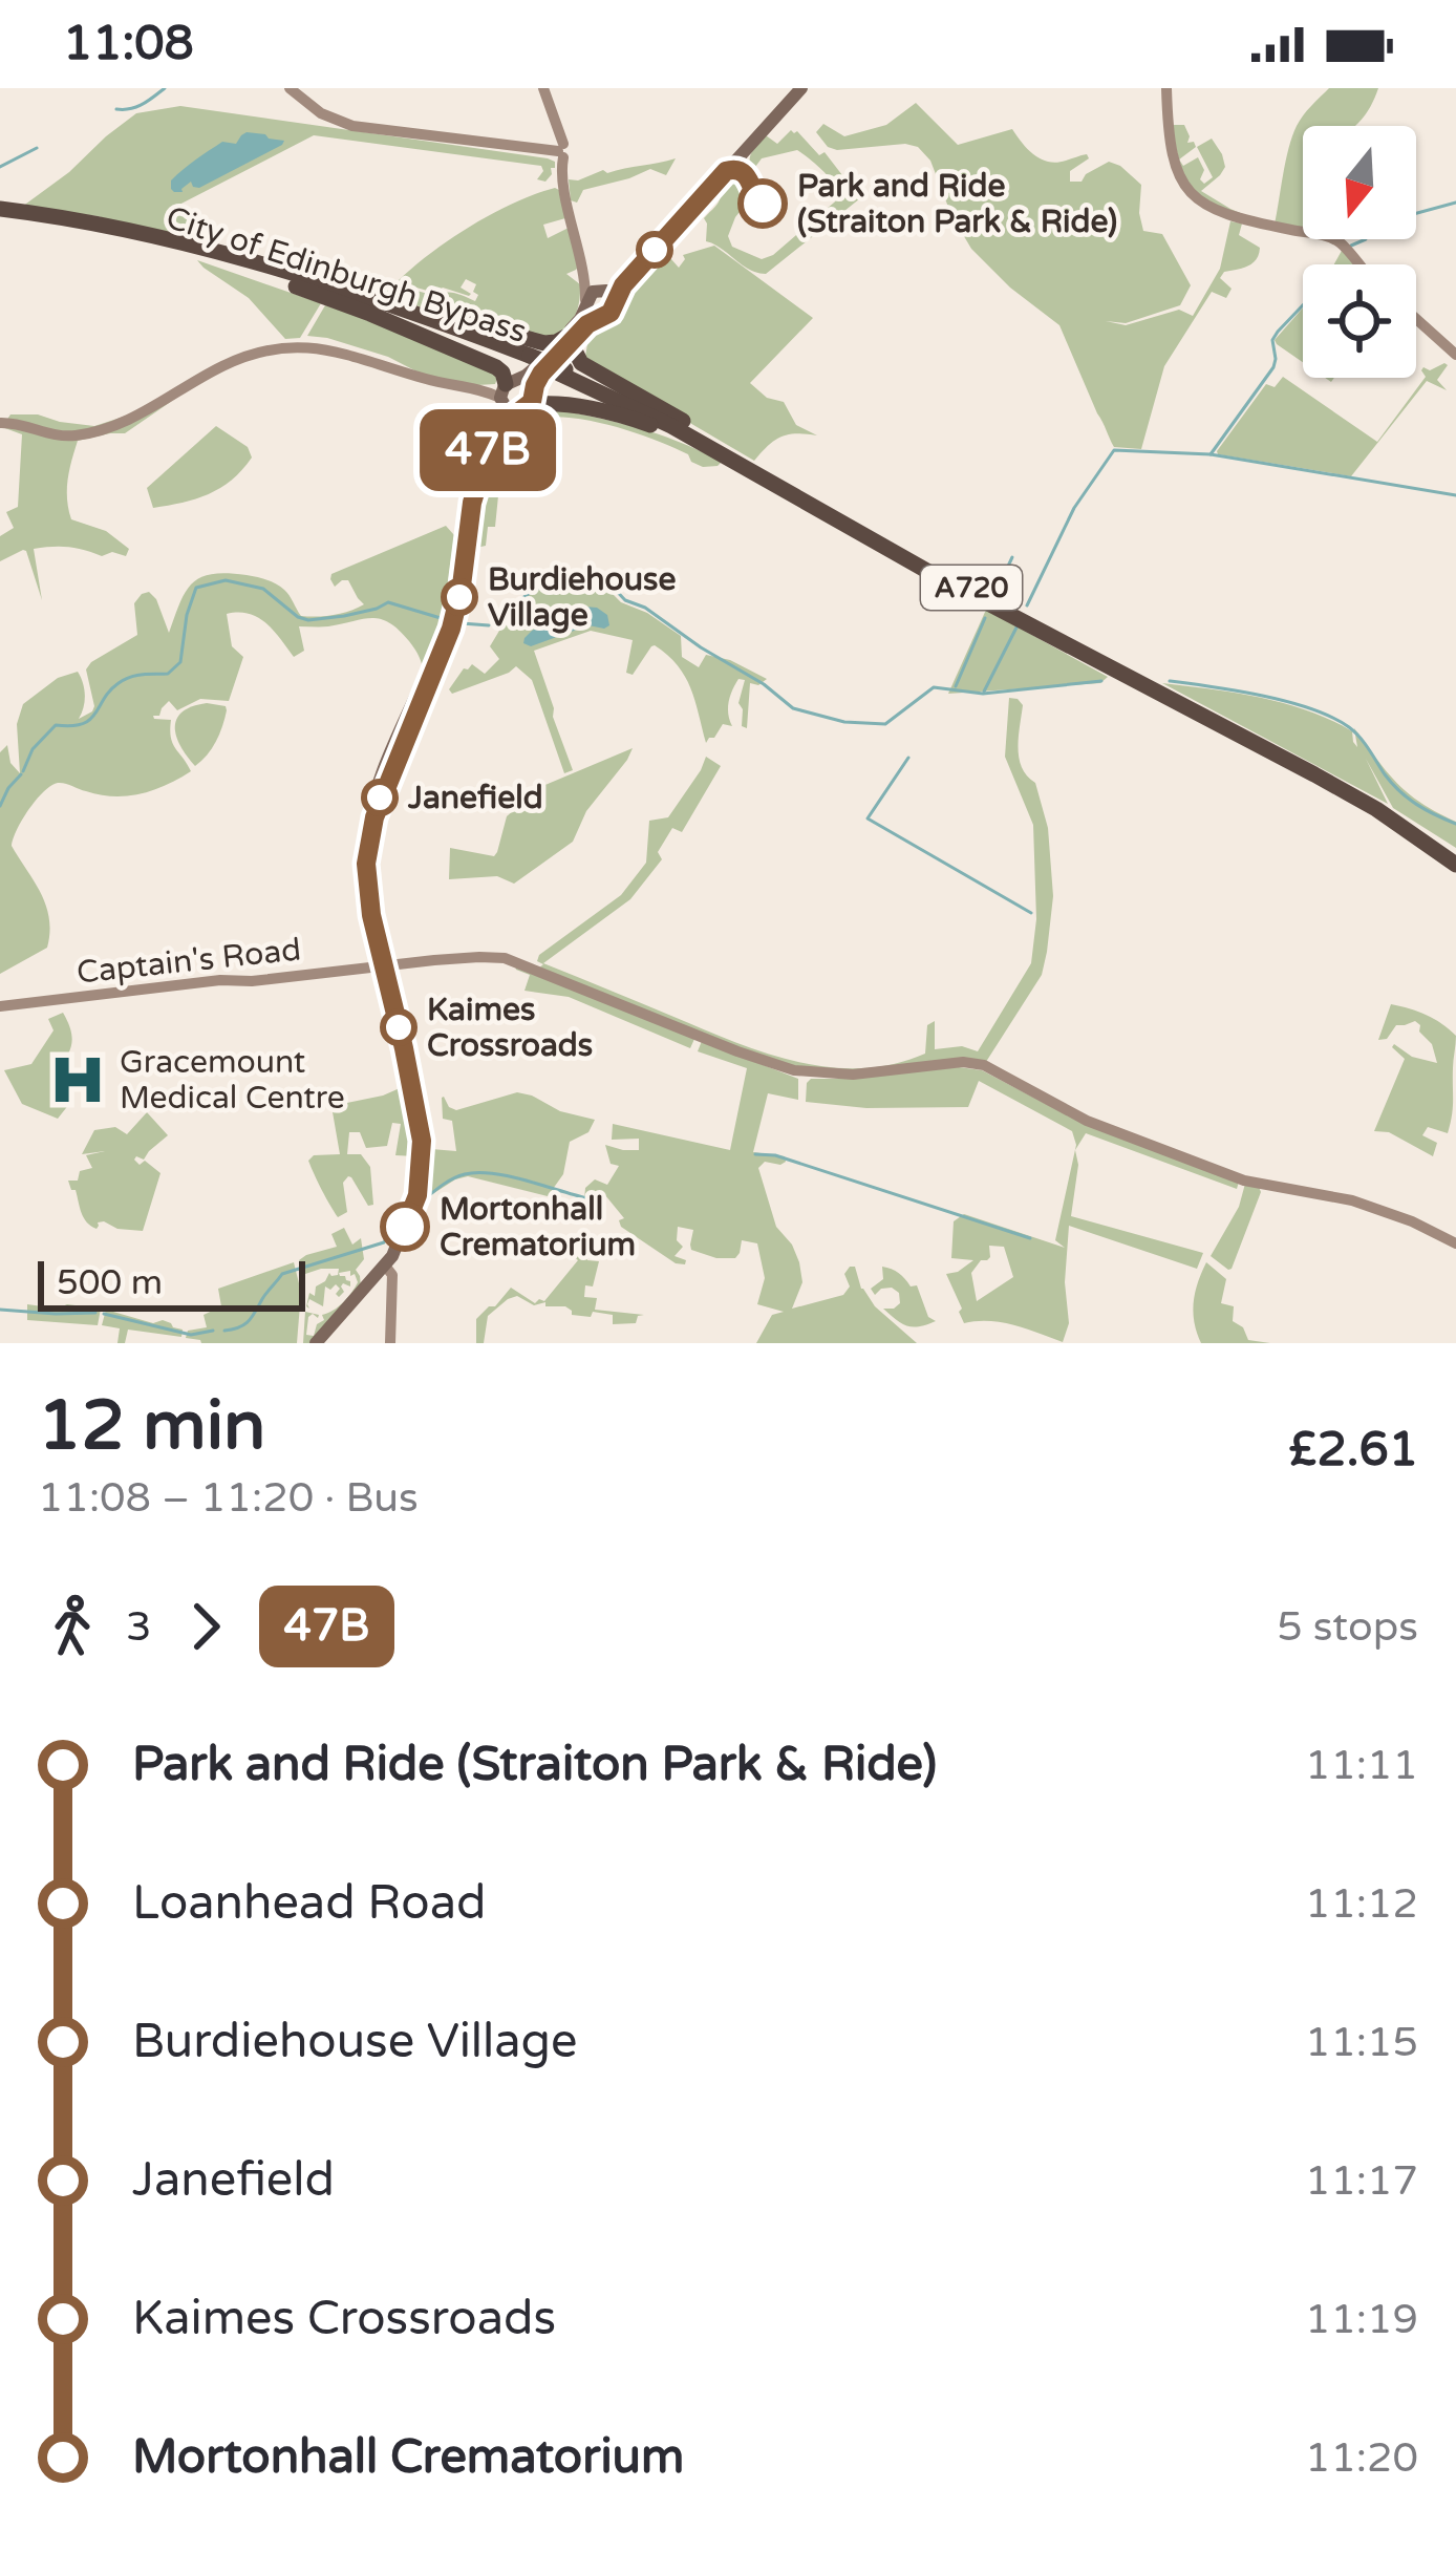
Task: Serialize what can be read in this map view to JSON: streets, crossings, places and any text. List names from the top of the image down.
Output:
{
  "streets": {
    "highway": ["City of Edinburgh Bypass", "A720"],
    "main road": ["Captain's Road"]
  },
  "places": {
    "other": [
      "Park and Ride (Straiton Park & Ride)",
      "Burdiehouse Village",
      "Janefield",
      "Kaimes Crossroads",
      "Mortonhall Crematorium"
    ],
    "hospital": ["Gracemount Medical Centre"]
  },
  "lines": ["bus line 47B"],
  "scale_bar": "500 m",
  "north": "bottom",
  "page": {
    "status": "11:08",
    "on_map": "47B",
    "scale": "500 m",
    "heading": ["12 min", "11:08 – 11:20 · Bus", "£2.61"],
    "legs": ["3", "47B", "5 stops"],
    "list": [
      {
        "name": "Park and Ride (Straiton Park & Ride)",
        "value": "11:11"
      },
      {
        "name": "Loanhead Road",
        "value": "11:12"
      },
      {
        "name": "Burdiehouse Village",
        "value": "11:15"
      },
      {
        "name": "Janefield",
        "value": "11:17"
      },
      {
        "name": "Kaimes Crossroads",
        "value": "11:19"
      },
      {
        "name": "Mortonhall Crematorium",
        "value": "11:20"
      }
    ]
  }
}
